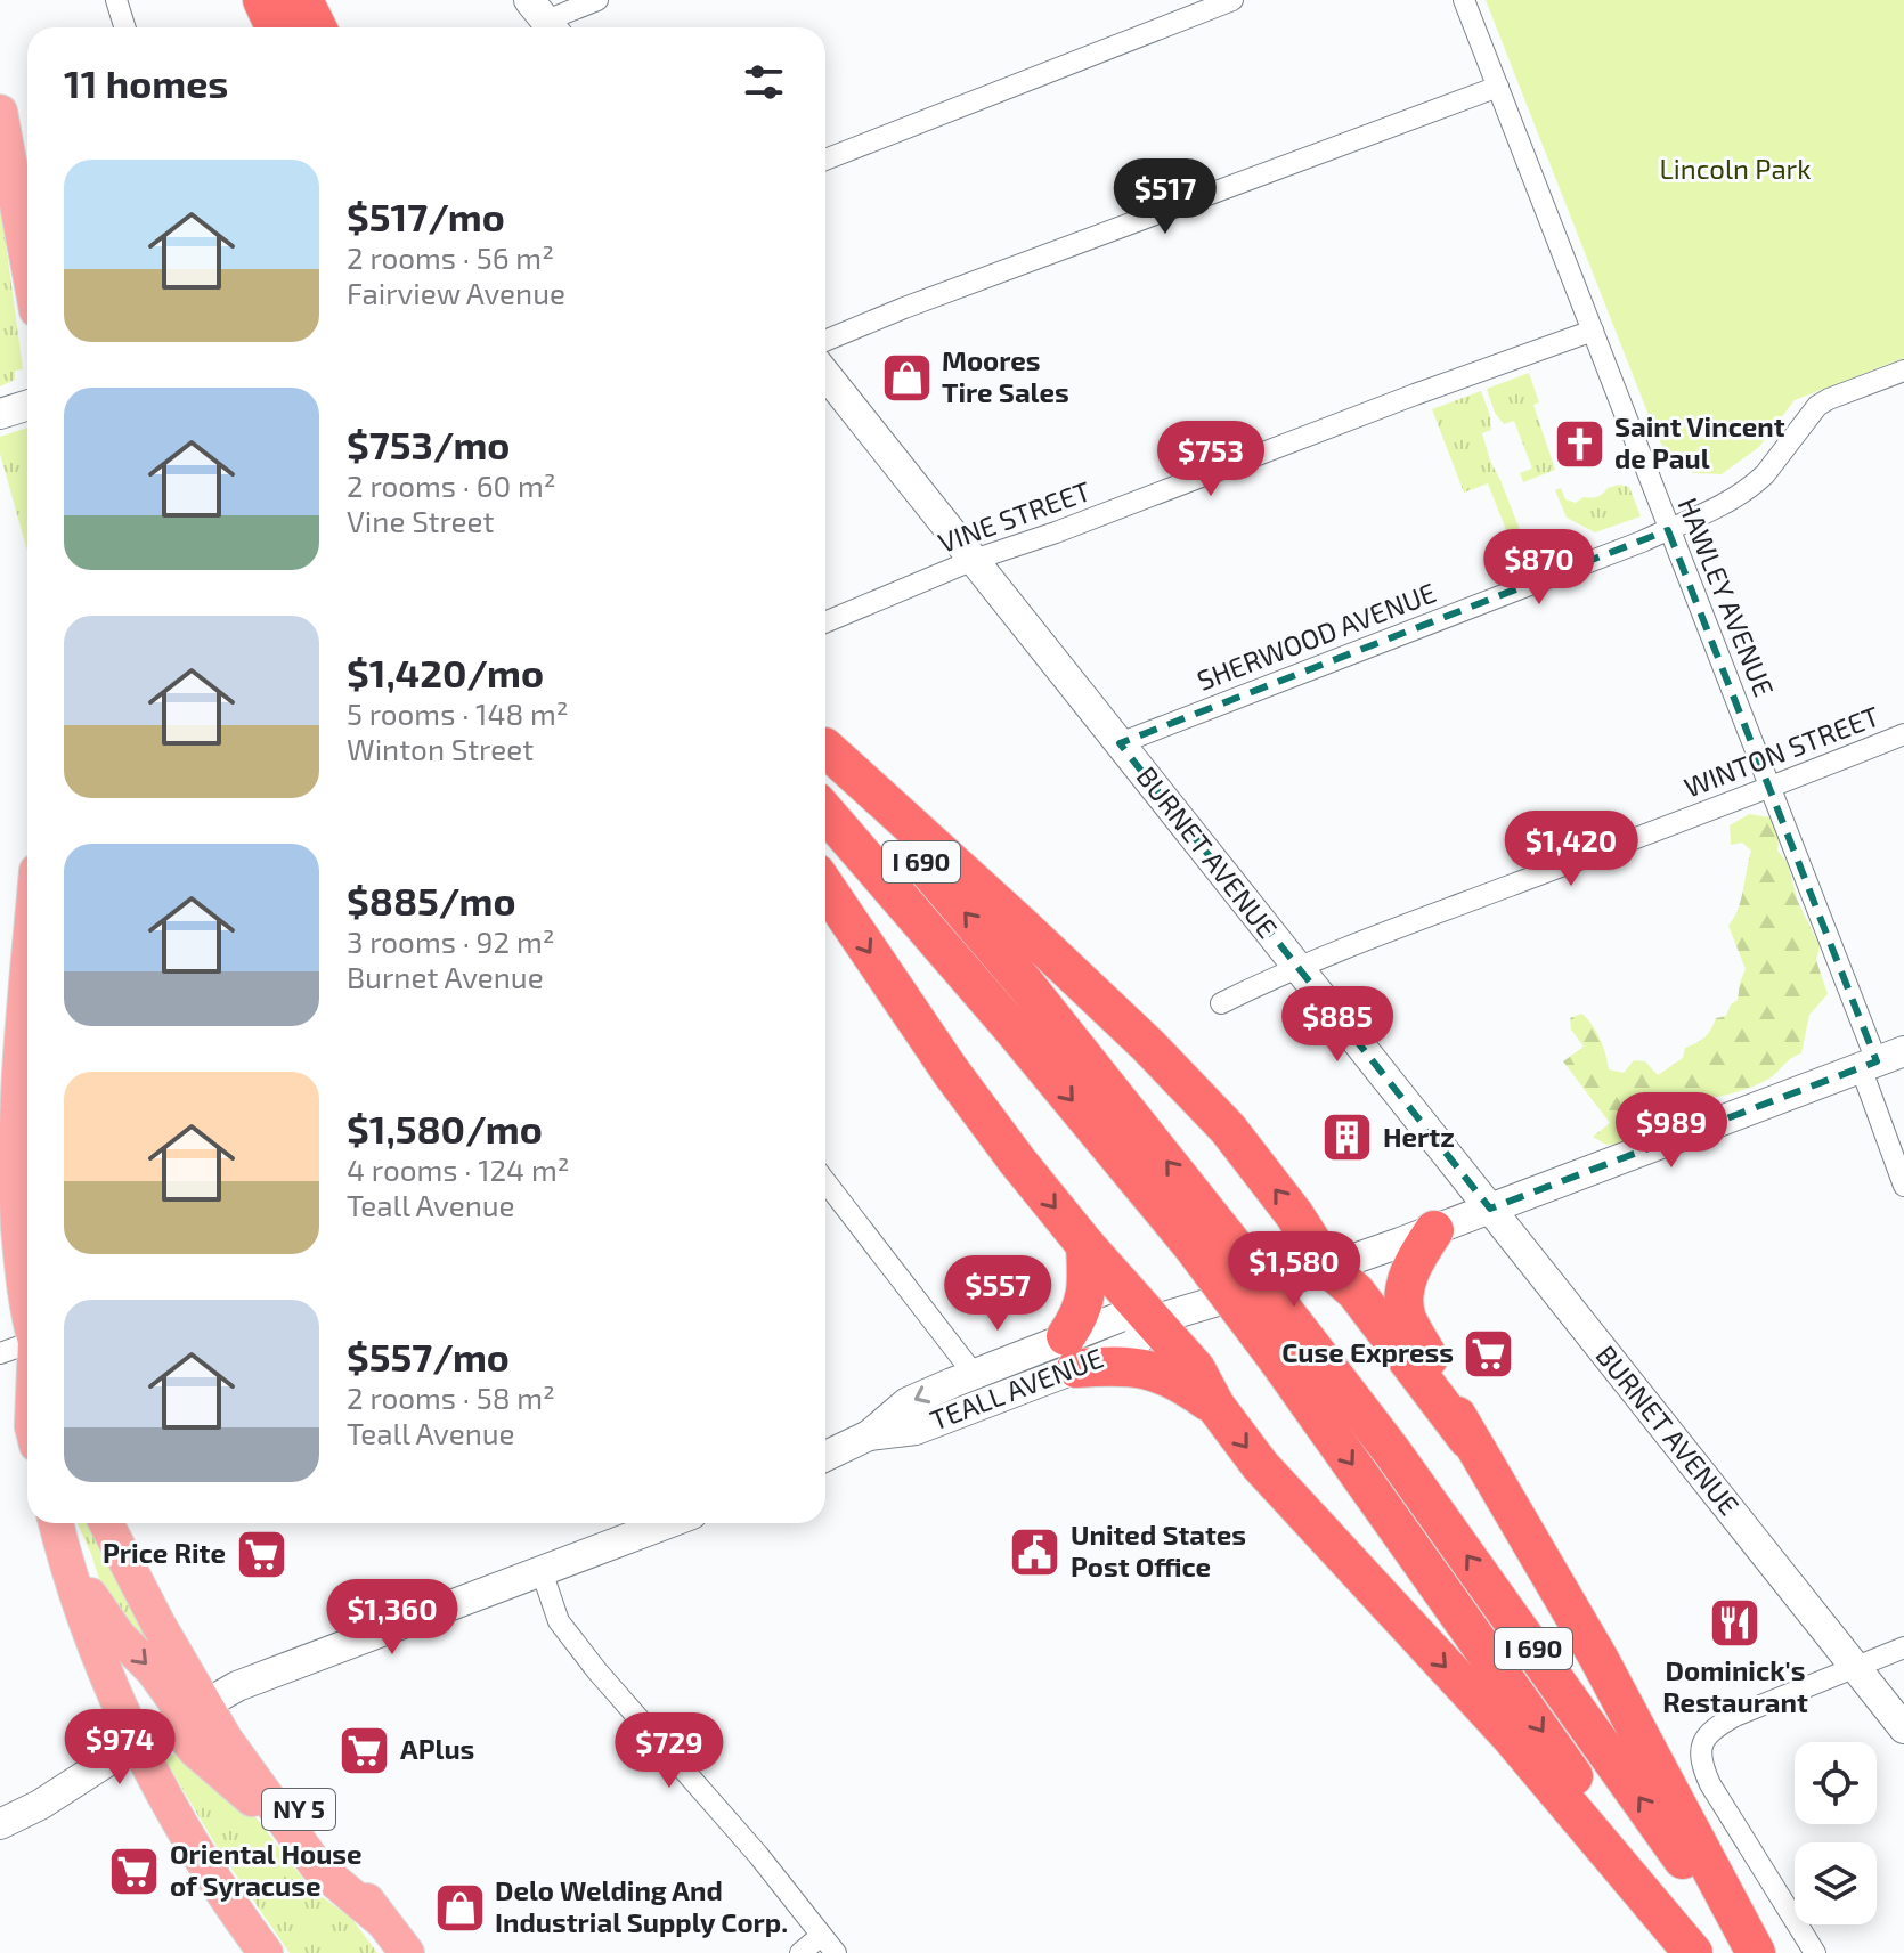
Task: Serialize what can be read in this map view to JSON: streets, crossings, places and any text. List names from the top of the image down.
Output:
{
  "streets": {
    "highway": ["I 690"],
    "main road": ["NY 5"],
    "street": [
      "VINE STREET",
      "HAWLEY AVENUE",
      "SHERWOOD AVENUE",
      "WINTON STREET",
      "BURNET AVENUE",
      "TEALL AVENUE"
    ]
  },
  "crossings": [
    ["VINE STREET", "HAWLEY AVENUE"],
    ["VINE STREET", "BURNET AVENUE"],
    ["HAWLEY AVENUE", "SHERWOOD AVENUE"],
    ["HAWLEY AVENUE", "WINTON STREET"],
    ["HAWLEY AVENUE", "TEALL AVENUE"],
    ["SHERWOOD AVENUE", "BURNET AVENUE"],
    ["WINTON STREET", "BURNET AVENUE"],
    ["BURNET AVENUE", "TEALL AVENUE"]
  ],
  "parks": ["Lincoln Park"],
  "places": {
    "shop": ["Moores Tire Sales", "Delo Welding And Industrial Supply Corp."],
    "church": ["Saint Vincent de Paul"],
    "building": ["Hertz"],
    "supermarket": [
      "Cuse Express",
      "Price Rite",
      "APlus",
      "Oriental House of Syracuse"
    ],
    "public building": ["United States Post Office"],
    "restaurant": ["Dominick's Restaurant"]
  },
  "page": {
    "heading": "11 homes",
    "list": [
      {
        "name": "$517/mo",
        "note": "2 rooms · 56 m² · Fairview Avenue"
      },
      {
        "name": "$753/mo",
        "note": "2 rooms · 60 m² · Vine Street"
      },
      {
        "name": "$1,420/mo",
        "note": "5 rooms · 148 m² · Winton Street"
      },
      {
        "name": "$885/mo",
        "note": "3 rooms · 92 m² · Burnet Avenue"
      },
      {
        "name": "$1,580/mo",
        "note": "4 rooms · 124 m² · Teall Avenue"
      },
      {
        "name": "$557/mo",
        "note": "2 rooms · 58 m² · Teall Avenue"
      }
    ],
    "price": [
      "$517",
      "$753",
      "$870",
      "$1,420",
      "$885",
      "$989",
      "$1,580",
      "$557",
      "$1,360",
      "$974",
      "$729"
    ]
  }
}
